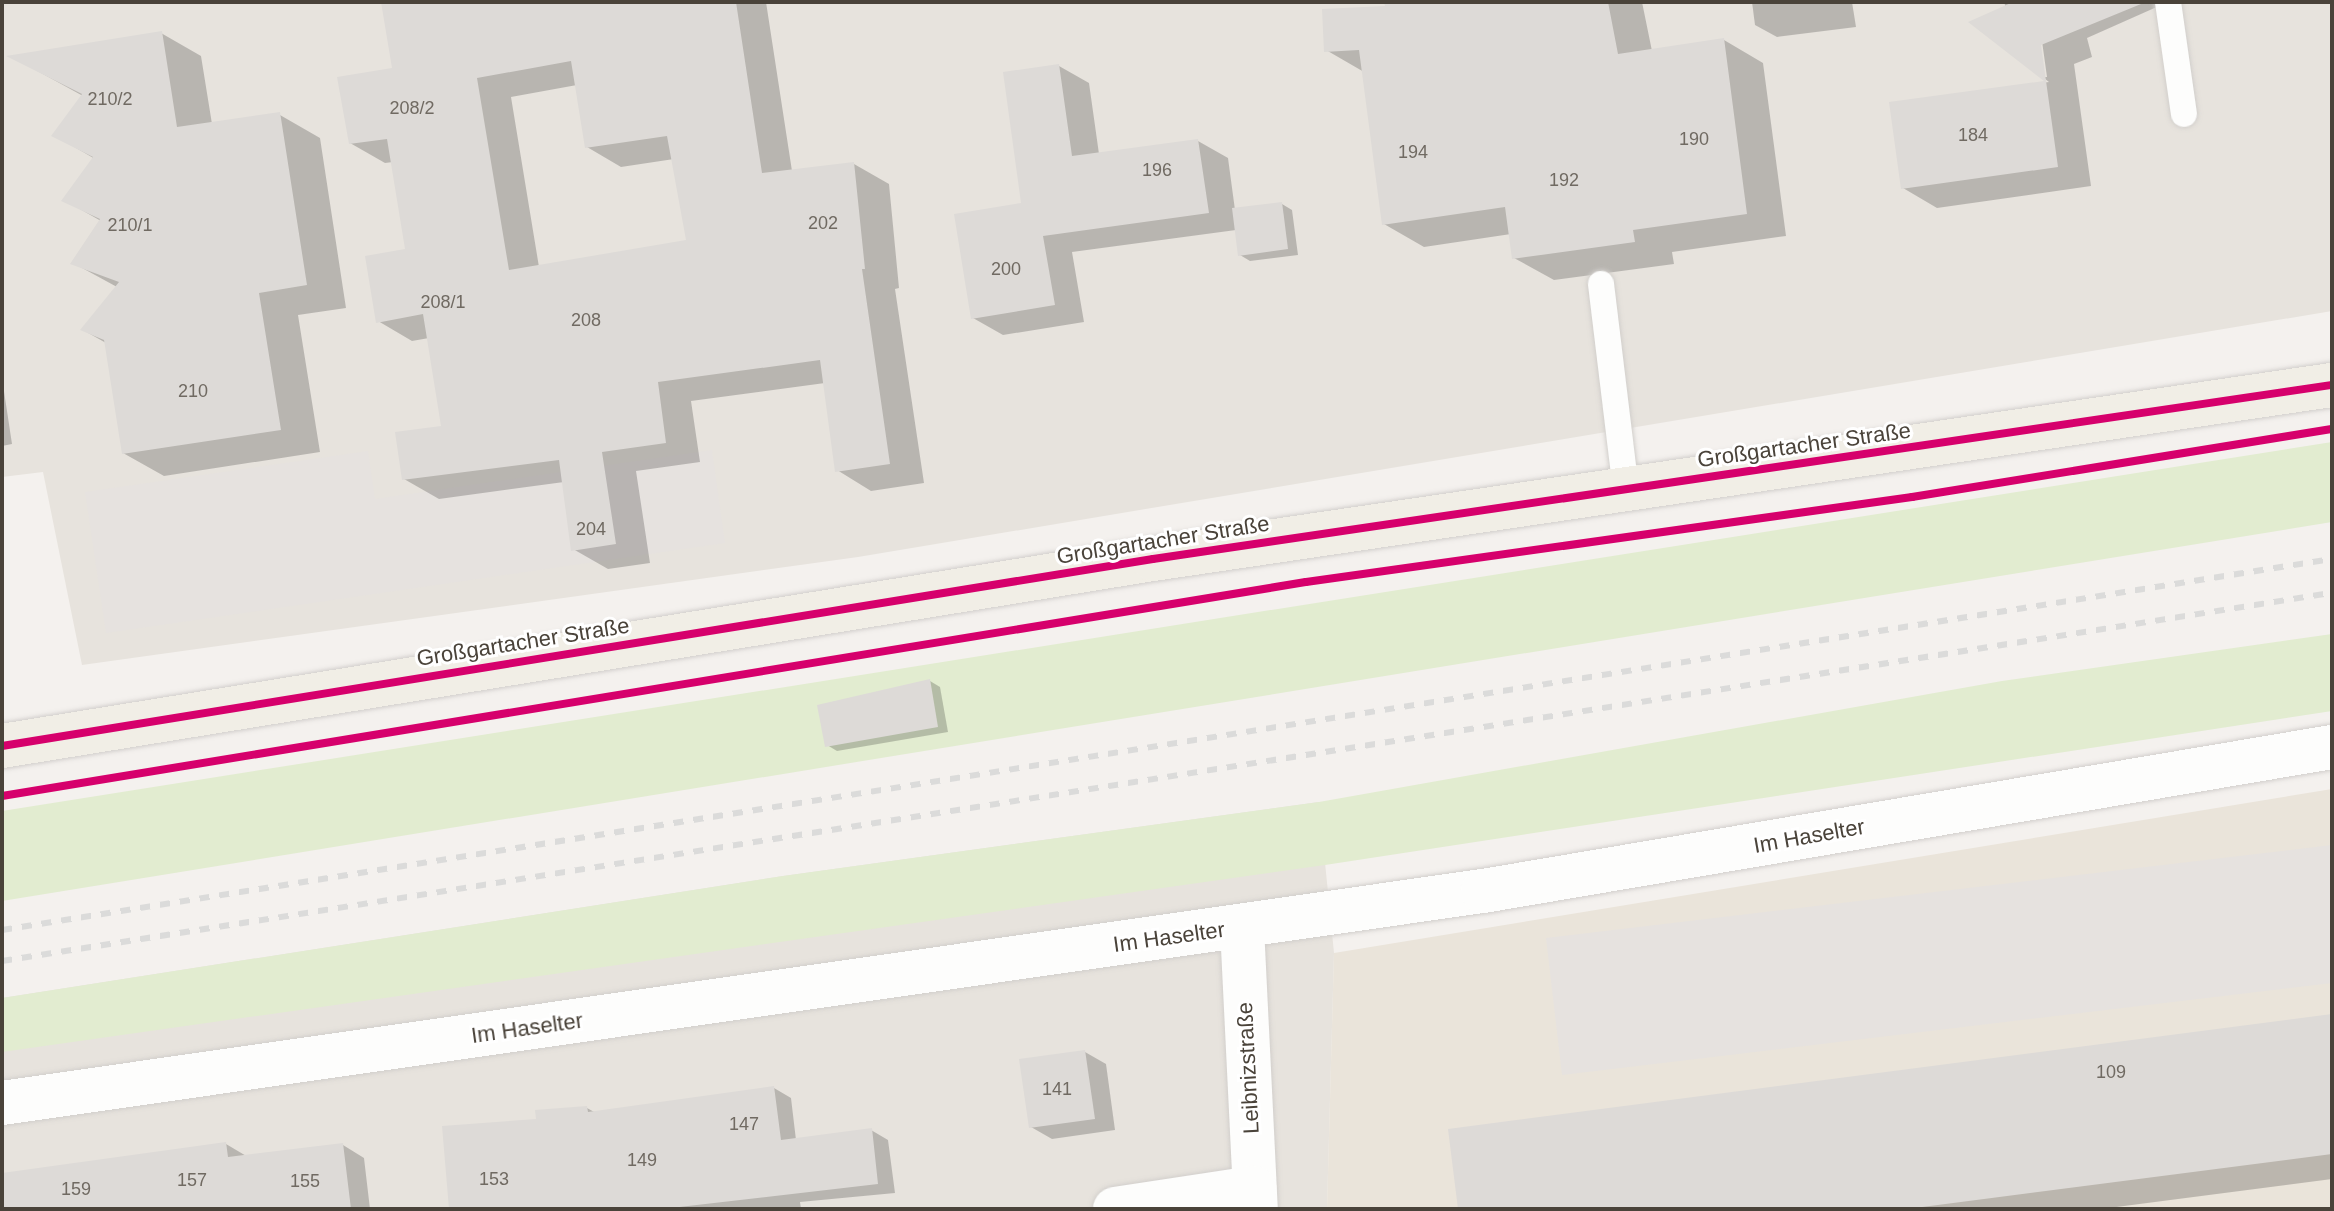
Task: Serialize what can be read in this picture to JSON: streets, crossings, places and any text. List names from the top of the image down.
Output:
{
  "streets": {
    "main road": ["Großgartacher Straße"],
    "street": ["Im Haselter", "Leibnizstraße"]
  },
  "crossings": [
    ["Im Haselter", "Leibnizstraße"]
  ],
  "house_numbers": [
    "210/2",
    "208/2",
    "184",
    "190",
    "194",
    "196",
    "192",
    "202",
    "210/1",
    "200",
    "208/1",
    "208",
    "210",
    "204",
    "109",
    "141",
    "147",
    "149",
    "153",
    "157",
    "155",
    "159"
  ]
}
